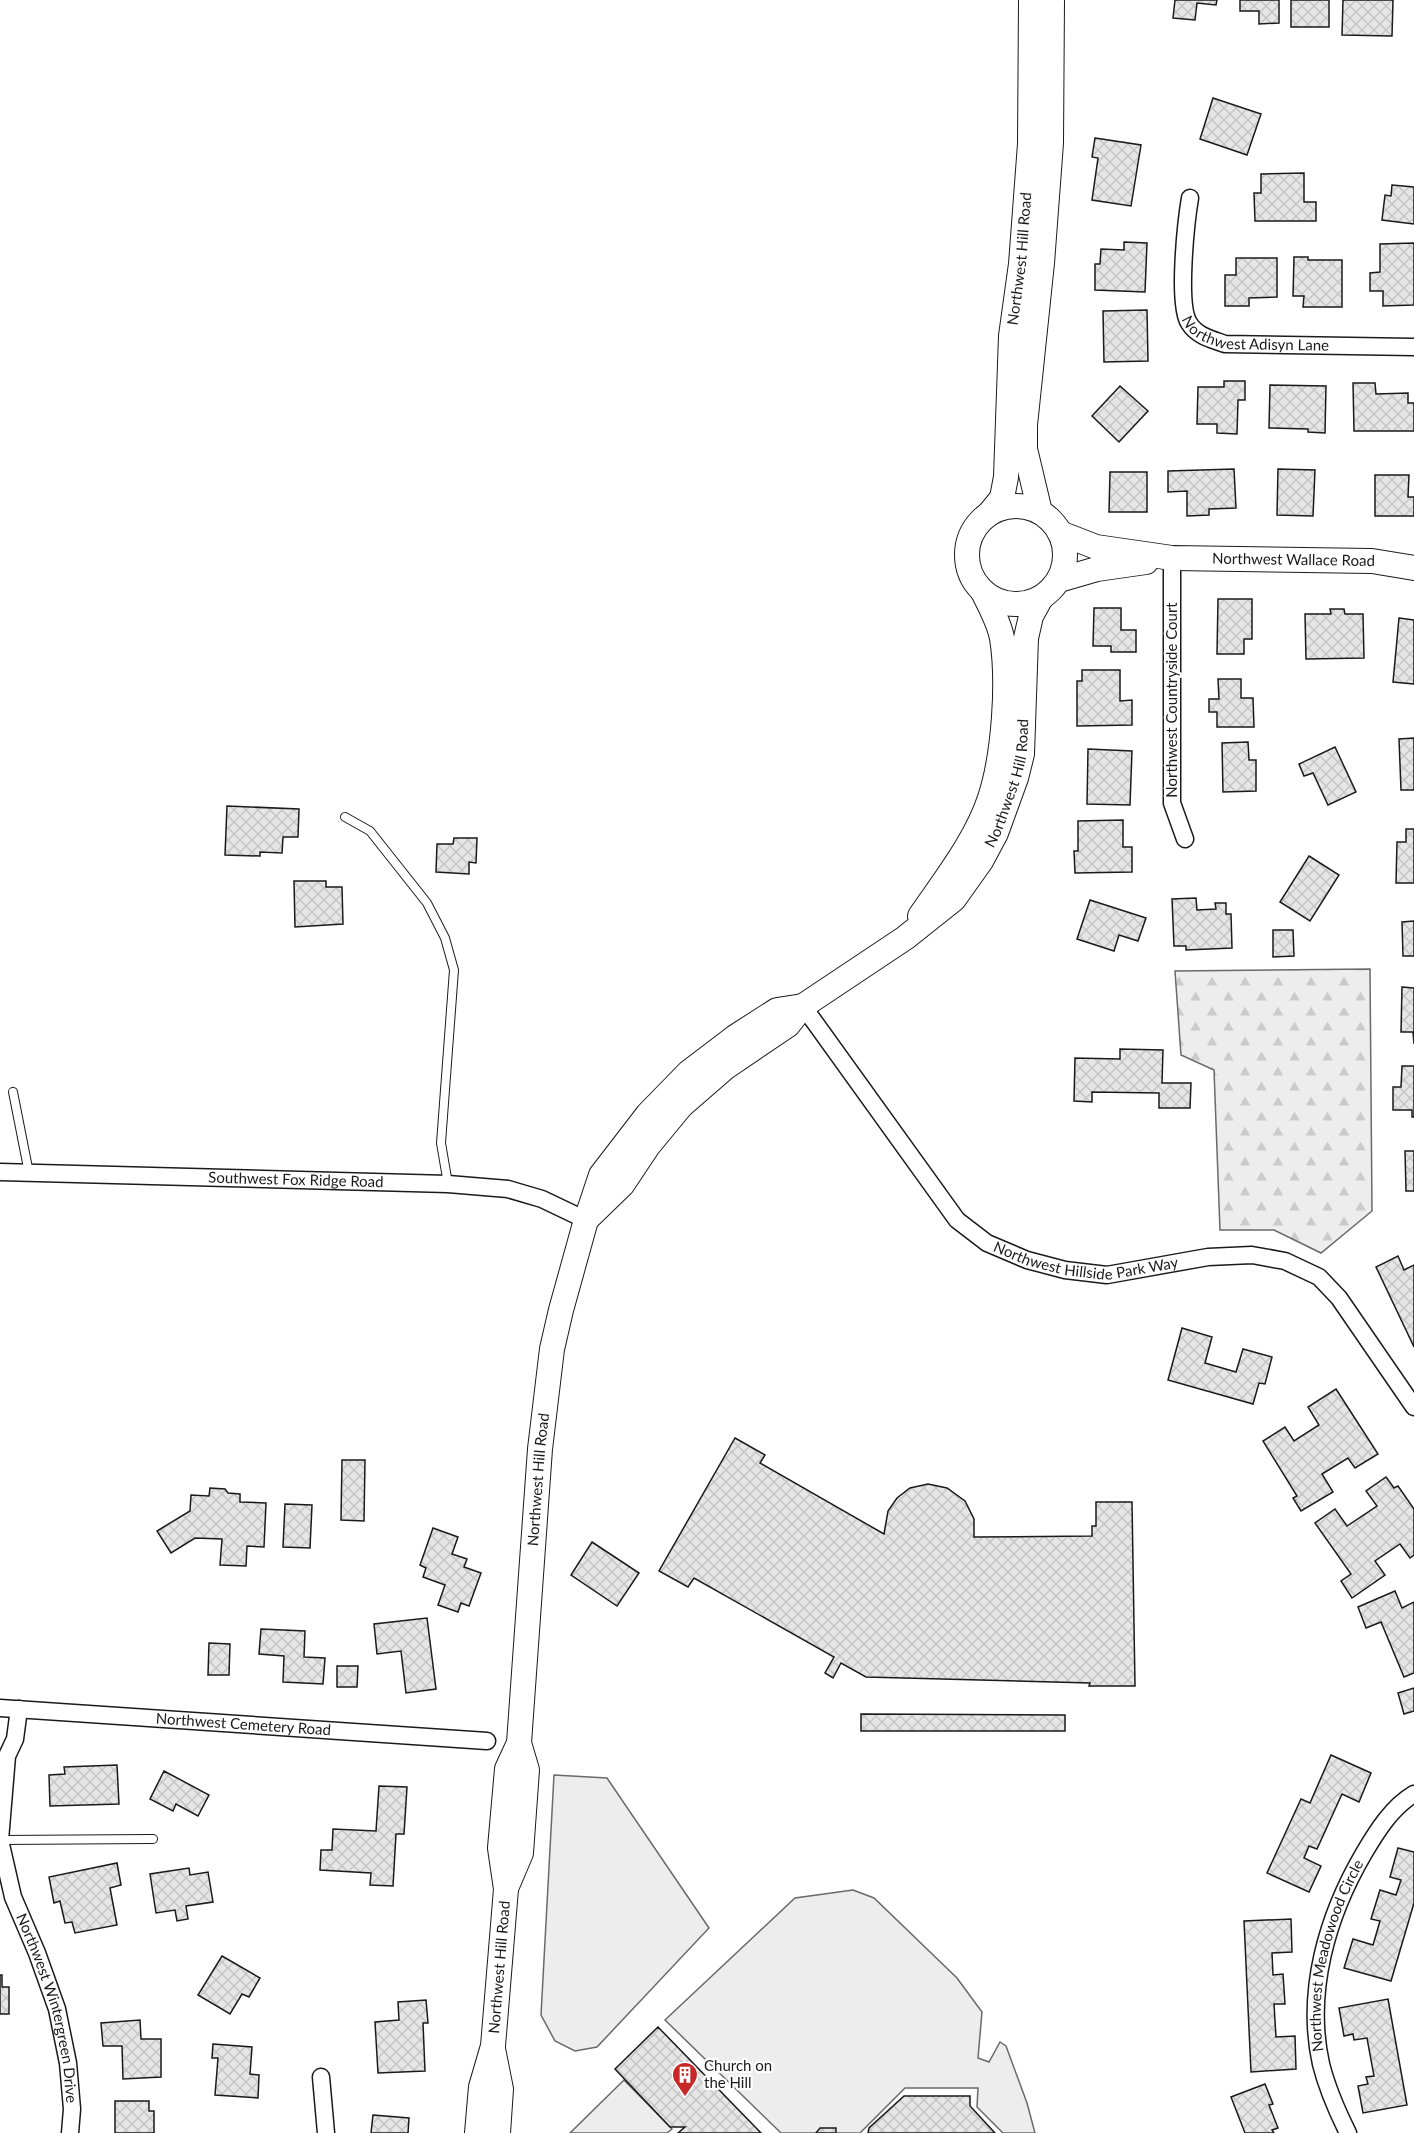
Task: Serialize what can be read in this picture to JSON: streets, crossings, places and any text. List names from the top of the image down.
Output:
{
  "streets": {
    "main road": ["Northwest Hill Road", "Northwest Wallace Road"],
    "street": [
      "Northwest Adisyn Lane",
      "Northwest Countryside Court",
      "Southwest Fox Ridge Road",
      "Northwest Hillside Park Way",
      "Northwest Cemetery Road",
      "Northwest Meadowood Circle",
      "Northwest Wintergreen Drive"
    ]
  },
  "crossings": [
    ["Northwest Hill Road", "Northwest Wallace Road"],
    ["Northwest Hill Road", "Southwest Fox Ridge Road"],
    ["Northwest Hill Road", "Northwest Hillside Park Way"],
    ["Northwest Wallace Road", "Northwest Countryside Court"],
    ["Northwest Cemetery Road", "Northwest Wintergreen Drive"]
  ],
  "places": {
    "building": ["Church on the Hill"]
  }
}
